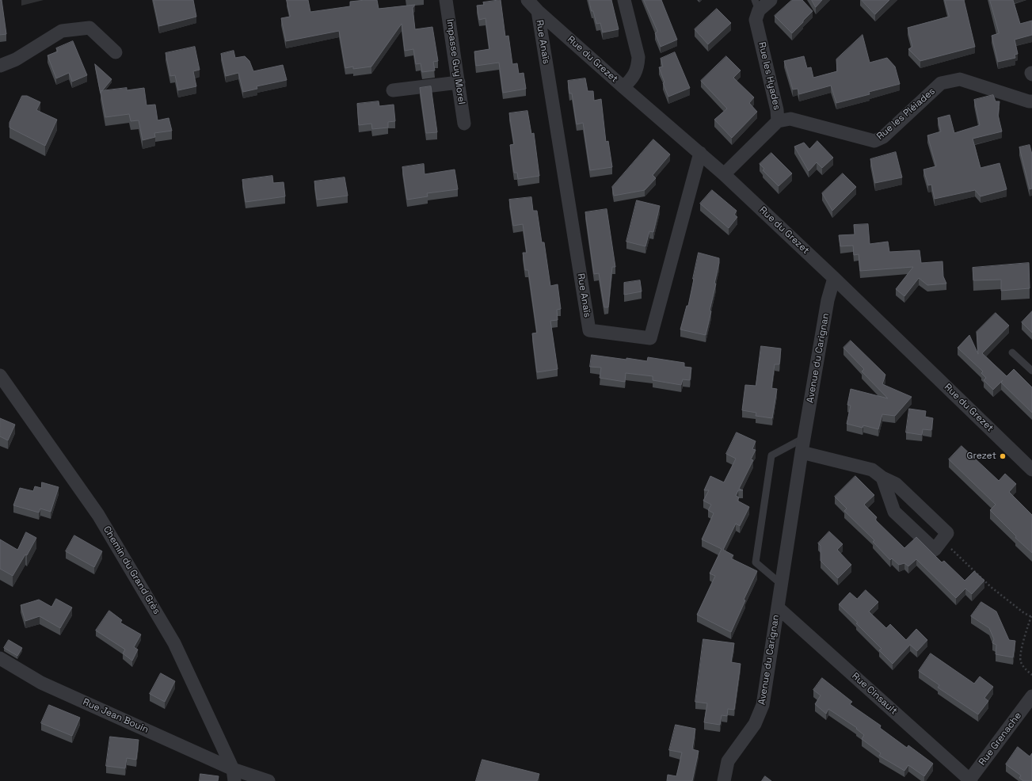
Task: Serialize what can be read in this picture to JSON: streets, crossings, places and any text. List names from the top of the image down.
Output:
{
  "streets": {
    "street": [
      "Rue Anaïs",
      "Rue du Grezet",
      "Impasse Guy Morel",
      "Rue les Hyades",
      "Rue les Pléiades",
      "Avenue du Carignan",
      "Chemin du Grand Grès",
      "Rue Cinsault",
      "Rue Jean Bouin",
      "Rue Grenache"
    ]
  },
  "crossings": [
    ["Rue Anaïs", "Rue du Grezet"],
    ["Rue du Grezet", "Rue les Hyades"],
    ["Rue du Grezet", "Avenue du Carignan"],
    ["Rue les Hyades", "Rue les Pléiades"],
    ["Avenue du Carignan", "Rue Cinsault"],
    ["Chemin du Grand Grès", "Rue Jean Bouin"],
    ["Rue Cinsault", "Rue Grenache"]
  ],
  "places": ["Grezet"]
}
